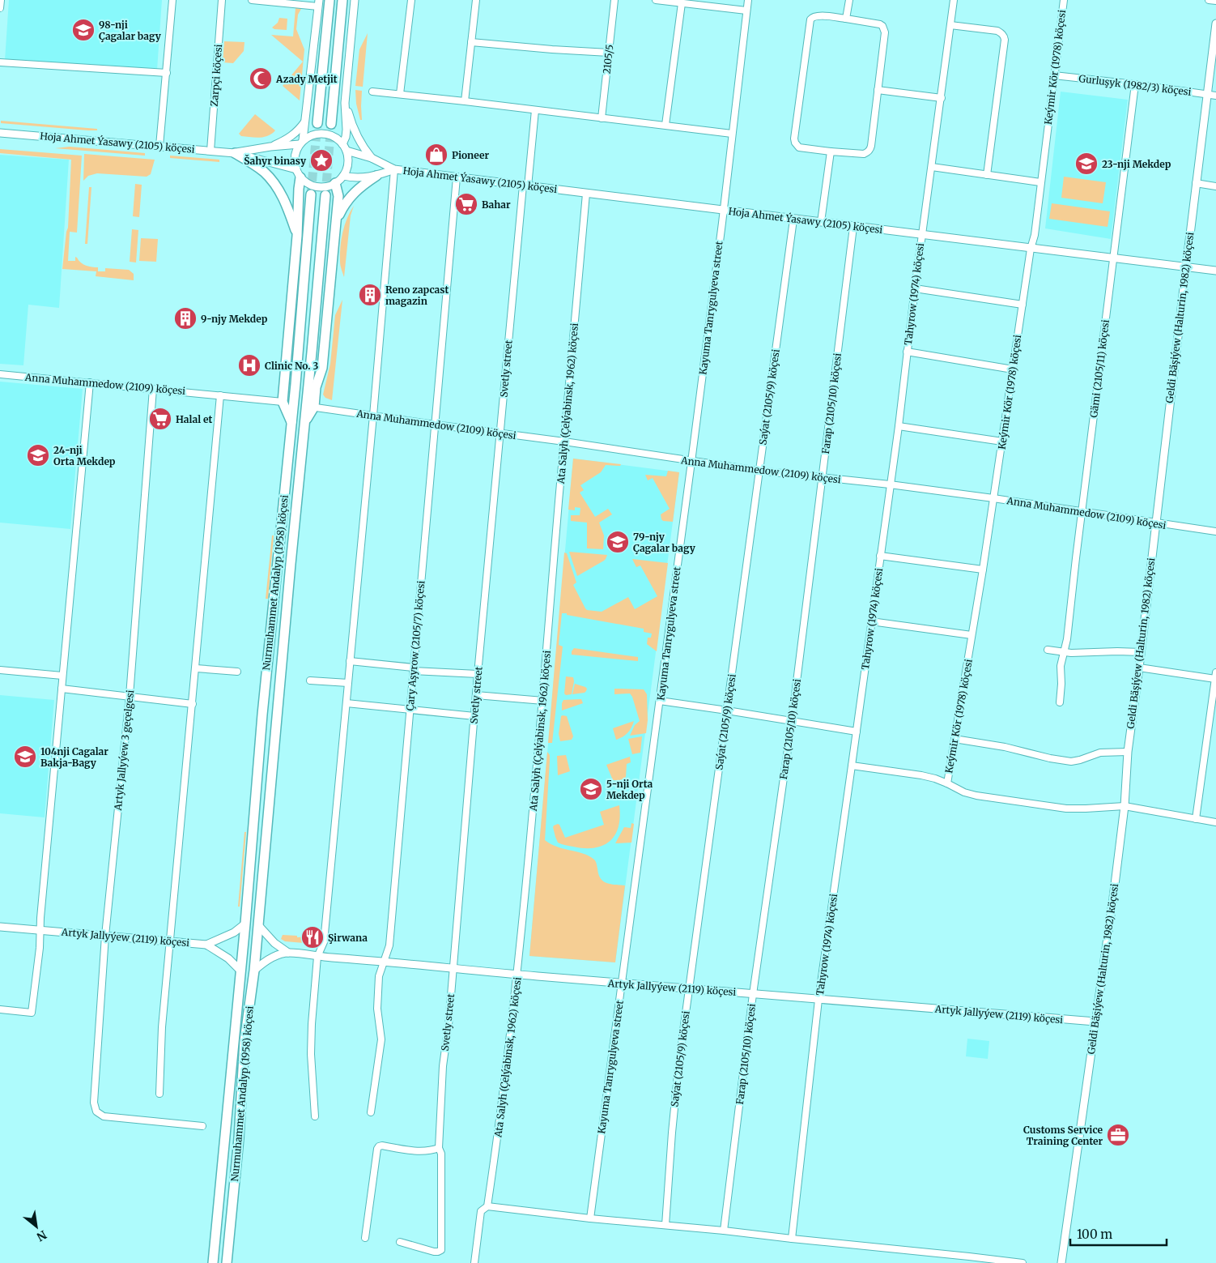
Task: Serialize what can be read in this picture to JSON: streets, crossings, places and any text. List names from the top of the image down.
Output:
{
  "streets": {
    "main road": ["Nurmuhammet Andalyp (1958) köçesi"],
    "street": [
      "2105/5",
      "Keýmir Kör (1978) köçesi",
      "Zarpçi köçesi",
      "Gurluşyk (1982/3) köçesi",
      "Hoja Ahmet Ýasawy (2105) köçesi",
      "Tahyrow (1974) köçesi",
      "Kayuma Tanrygulyeva street",
      "Geldi Bäşiýew (Halturin, 1982) köçesi",
      "Svetly street",
      "Gämi (2105/11) köçesi",
      "Anna Muhammedow (2109) köçesi",
      "Saýat (2105/9) köçesi",
      "Ata Salyh (Çelýabinsk, 1962) köçesi",
      "Farap (2105/10) köçesi",
      "Çary Aşyrow (2105/7) köçesi",
      "Artyk Jallyýew 3 geçelgesi",
      "Artyk Jallyýew (2119) köçesi"
    ]
  },
  "crossings": [
    ["Keýmir Kör (1978) köçesi", "Gurluşyk (1982/3) köçesi"],
    ["Keýmir Kör (1978) köçesi", "Hoja Ahmet Ýasawy (2105) köçesi"],
    ["Keýmir Kör (1978) köçesi", "Anna Muhammedow (2109) köçesi"],
    ["Zarpçi köçesi", "Hoja Ahmet Ýasawy (2105) köçesi"],
    ["Gurluşyk (1982/3) köçesi", "Geldi Bäşiýew (Halturin, 1982) köçesi"],
    ["Gurluşyk (1982/3) köçesi", "Gämi (2105/11) köçesi"],
    ["Hoja Ahmet Ýasawy (2105) köçesi", "Tahyrow (1974) köçesi"],
    ["Hoja Ahmet Ýasawy (2105) köçesi", "Kayuma Tanrygulyeva street"],
    ["Hoja Ahmet Ýasawy (2105) köçesi", "Geldi Bäşiýew (Halturin, 1982) köçesi"],
    ["Hoja Ahmet Ýasawy (2105) köçesi", "Svetly street"],
    ["Hoja Ahmet Ýasawy (2105) köçesi", "Gämi (2105/11) köçesi"],
    ["Hoja Ahmet Ýasawy (2105) köçesi", "Saýat (2105/9) köçesi"],
    ["Hoja Ahmet Ýasawy (2105) köçesi", "Ata Salyh (Çelýabinsk, 1962) köçesi"],
    ["Hoja Ahmet Ýasawy (2105) köçesi", "Farap (2105/10) köçesi"],
    ["Hoja Ahmet Ýasawy (2105) köçesi", "Çary Aşyrow (2105/7) köçesi"],
    ["Tahyrow (1974) köçesi", "Anna Muhammedow (2109) köçesi"],
    ["Tahyrow (1974) köçesi", "Artyk Jallyýew (2119) köçesi"],
    ["Kayuma Tanrygulyeva street", "Anna Muhammedow (2109) köçesi"],
    ["Kayuma Tanrygulyeva street", "Artyk Jallyýew (2119) köçesi"],
    ["Geldi Bäşiýew (Halturin, 1982) köçesi", "Anna Muhammedow (2109) köçesi"],
    ["Geldi Bäşiýew (Halturin, 1982) köçesi", "Artyk Jallyýew (2119) köçesi"],
    ["Svetly street", "Anna Muhammedow (2109) köçesi"],
    ["Svetly street", "Artyk Jallyýew (2119) köçesi"],
    ["Gämi (2105/11) köçesi", "Anna Muhammedow (2109) köçesi"],
    ["Anna Muhammedow (2109) köçesi", "Saýat (2105/9) köçesi"],
    ["Anna Muhammedow (2109) köçesi", "Ata Salyh (Çelýabinsk, 1962) köçesi"],
    ["Anna Muhammedow (2109) köçesi", "Farap (2105/10) köçesi"],
    ["Anna Muhammedow (2109) köçesi", "Nurmuhammet Andalyp (1958) köçesi"],
    ["Anna Muhammedow (2109) köçesi", "Çary Aşyrow (2105/7) köçesi"],
    ["Anna Muhammedow (2109) köçesi", "Artyk Jallyýew 3 geçelgesi"],
    ["Saýat (2105/9) köçesi", "Artyk Jallyýew (2119) köçesi"],
    ["Ata Salyh (Çelýabinsk, 1962) köçesi", "Artyk Jallyýew (2119) köçesi"],
    ["Farap (2105/10) köçesi", "Artyk Jallyýew (2119) köçesi"],
    ["Nurmuhammet Andalyp (1958) köçesi", "Artyk Jallyýew (2119) köçesi"],
    ["Çary Aşyrow (2105/7) köçesi", "Artyk Jallyýew (2119) köçesi"],
    ["Artyk Jallyýew 3 geçelgesi", "Artyk Jallyýew (2119) köçesi"]
  ],
  "places": {
    "school or university": [
      "98-nji Çagalar bagy",
      "23-nji Mekdep",
      "24-nji Orta Mekdep",
      "79-njy Çagalar bagy",
      "104nji Cagalar Bakja-Bagy",
      "5-nji Orta Mekdep"
    ],
    "mosque": ["Azady Metjit"],
    "shop": ["Pioneer"],
    "place": ["Šahyr binasy"],
    "supermarket": ["Bahar", "Halal et"],
    "building": ["Reno zapcast magazin", "9-njy Mekdep"],
    "hospital": ["Clinic No. 3"],
    "restaurant": ["Şirwana"],
    "office": ["Customs Service Training Center"]
  },
  "scale_bar": "100 m",
  "north": "bottom right"
}
